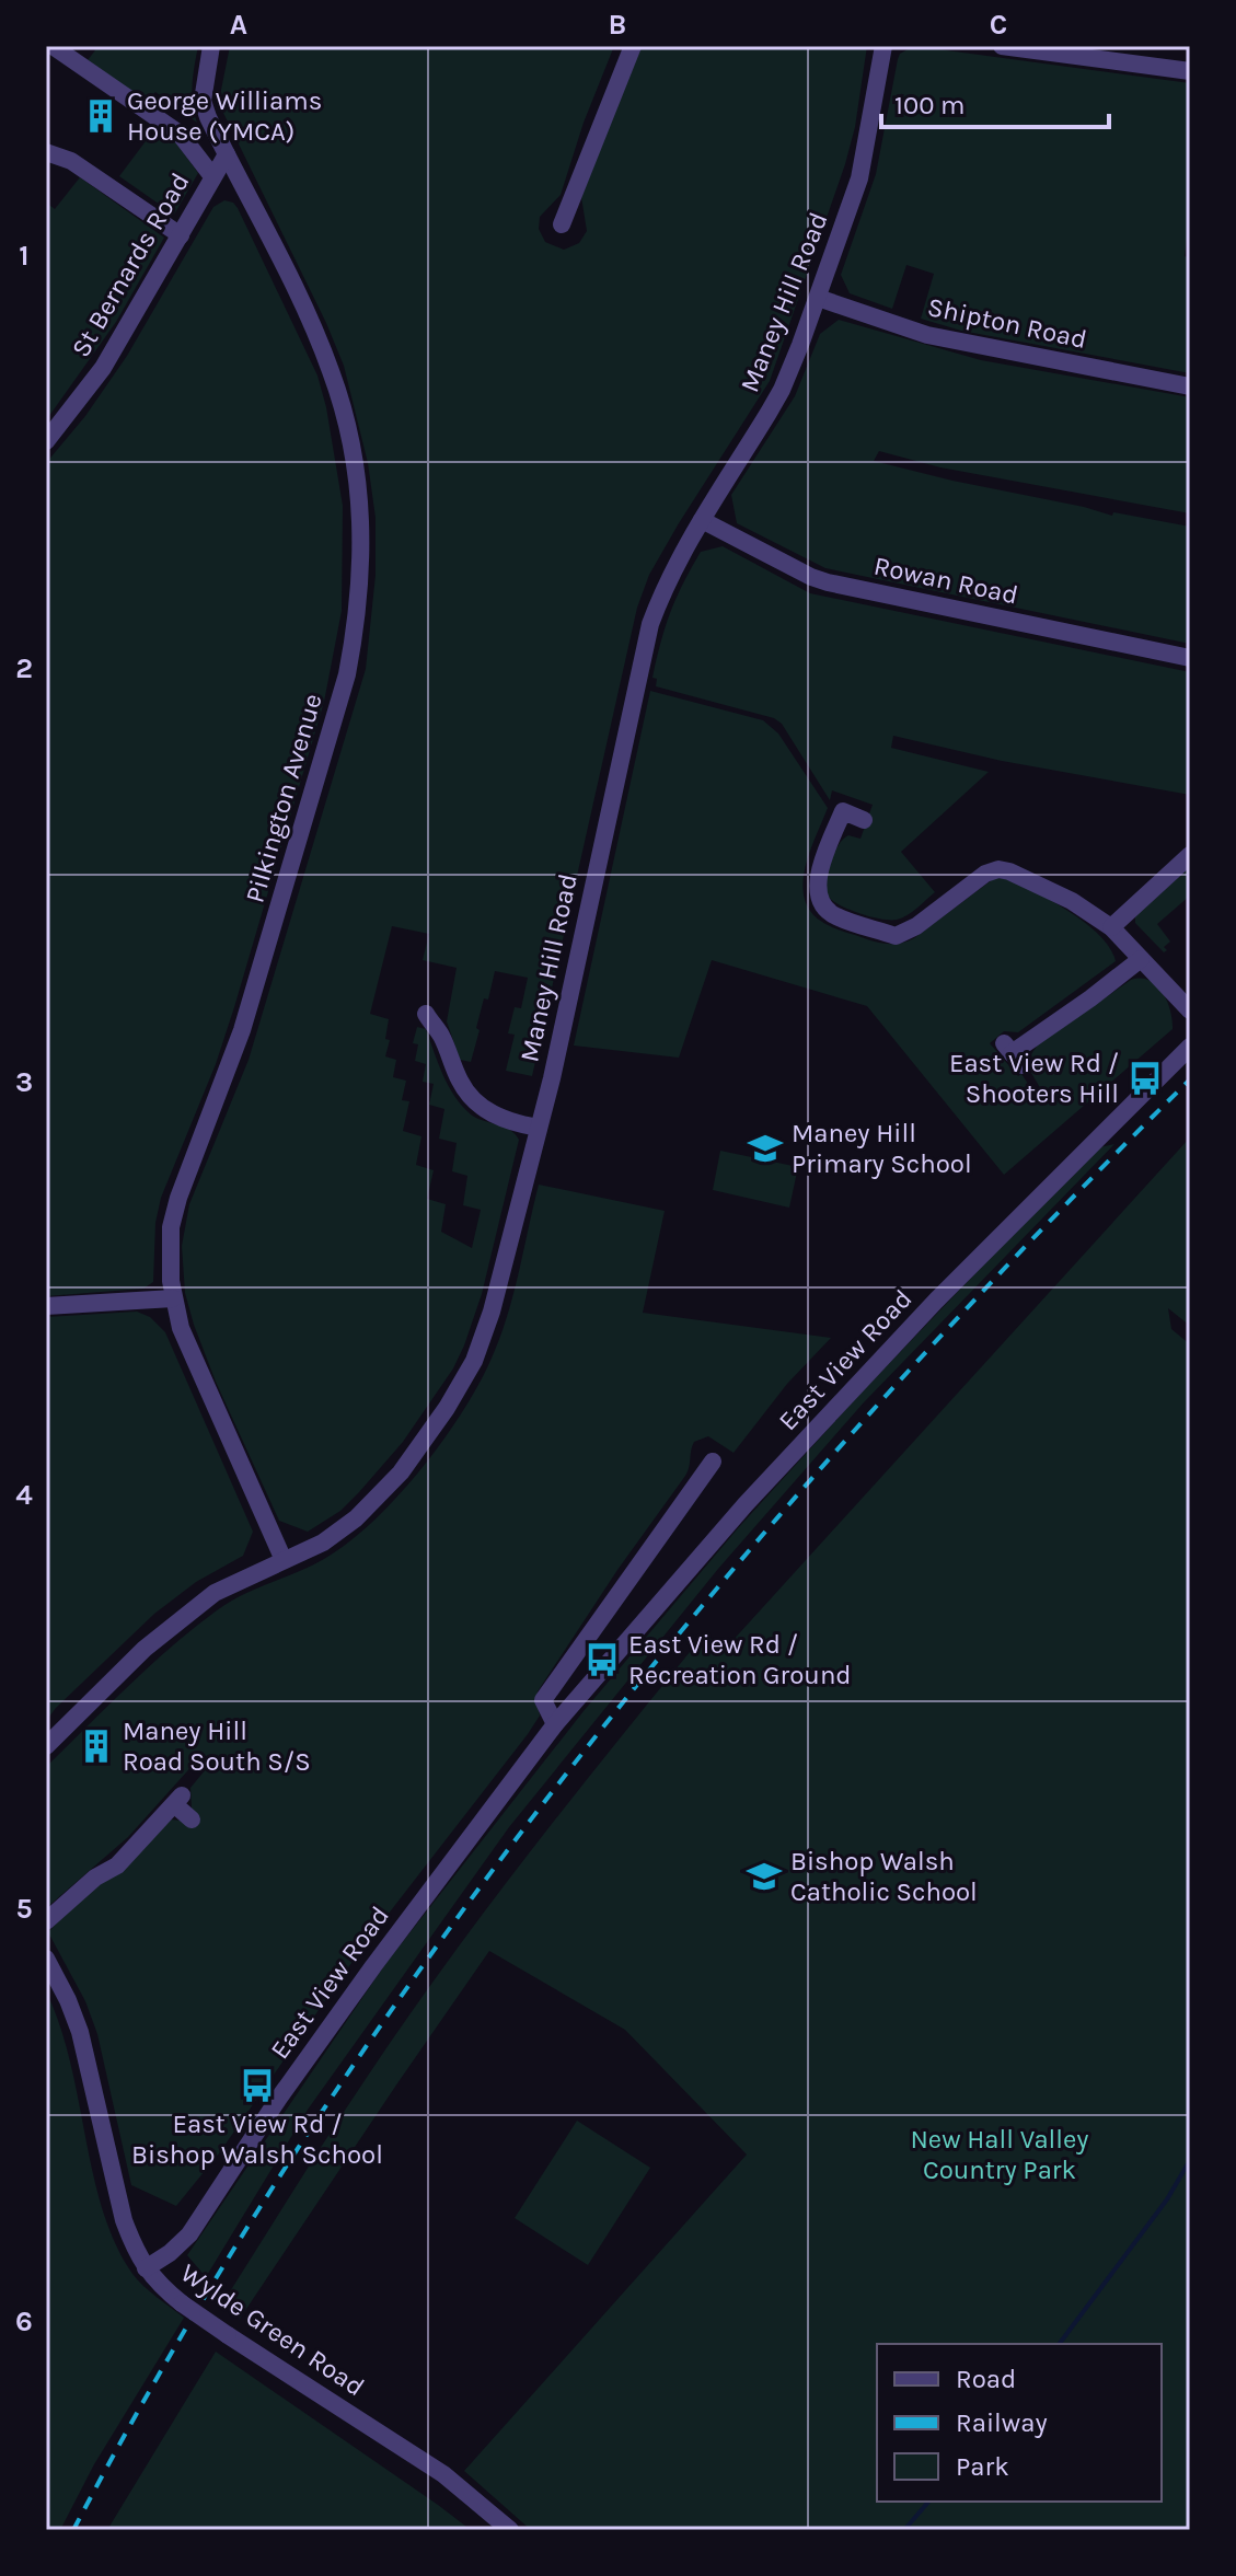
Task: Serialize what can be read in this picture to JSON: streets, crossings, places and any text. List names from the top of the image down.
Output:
{
  "streets": {
    "street": [
      "St Bernards Road",
      "Maney Hill Road",
      "Shipton Road",
      "Rowan Road",
      "Pilkington Avenue",
      "East View Road",
      "Wylde Green Road"
    ]
  },
  "crossings": [
    ["St Bernards Road", "Pilkington Avenue"],
    ["Maney Hill Road", "Shipton Road"],
    ["Maney Hill Road", "Rowan Road"],
    ["Maney Hill Road", "Pilkington Avenue"],
    ["East View Road", "Wylde Green Road"]
  ],
  "parks": ["New Hall Valley Country Park"],
  "places": {
    "building": ["George Williams House (YMCA)", "Maney Hill Road South S/S"],
    "bus stop": ["East View Rd / Shooters Hill", "East View Rd / Recreation Ground", "East View Rd / Bishop Walsh School"],
    "school or university": ["Maney Hill Primary School", "Bishop Walsh Catholic School"]
  },
  "legend": ["Road", "Railway", "Park"],
  "scale_bar": "100 m",
  "grid": {
    "columns": ["A", "B", "C"],
    "rows": [
      "1",
      "2",
      "3",
      "4",
      "5",
      "6"
    ]
  }
}
